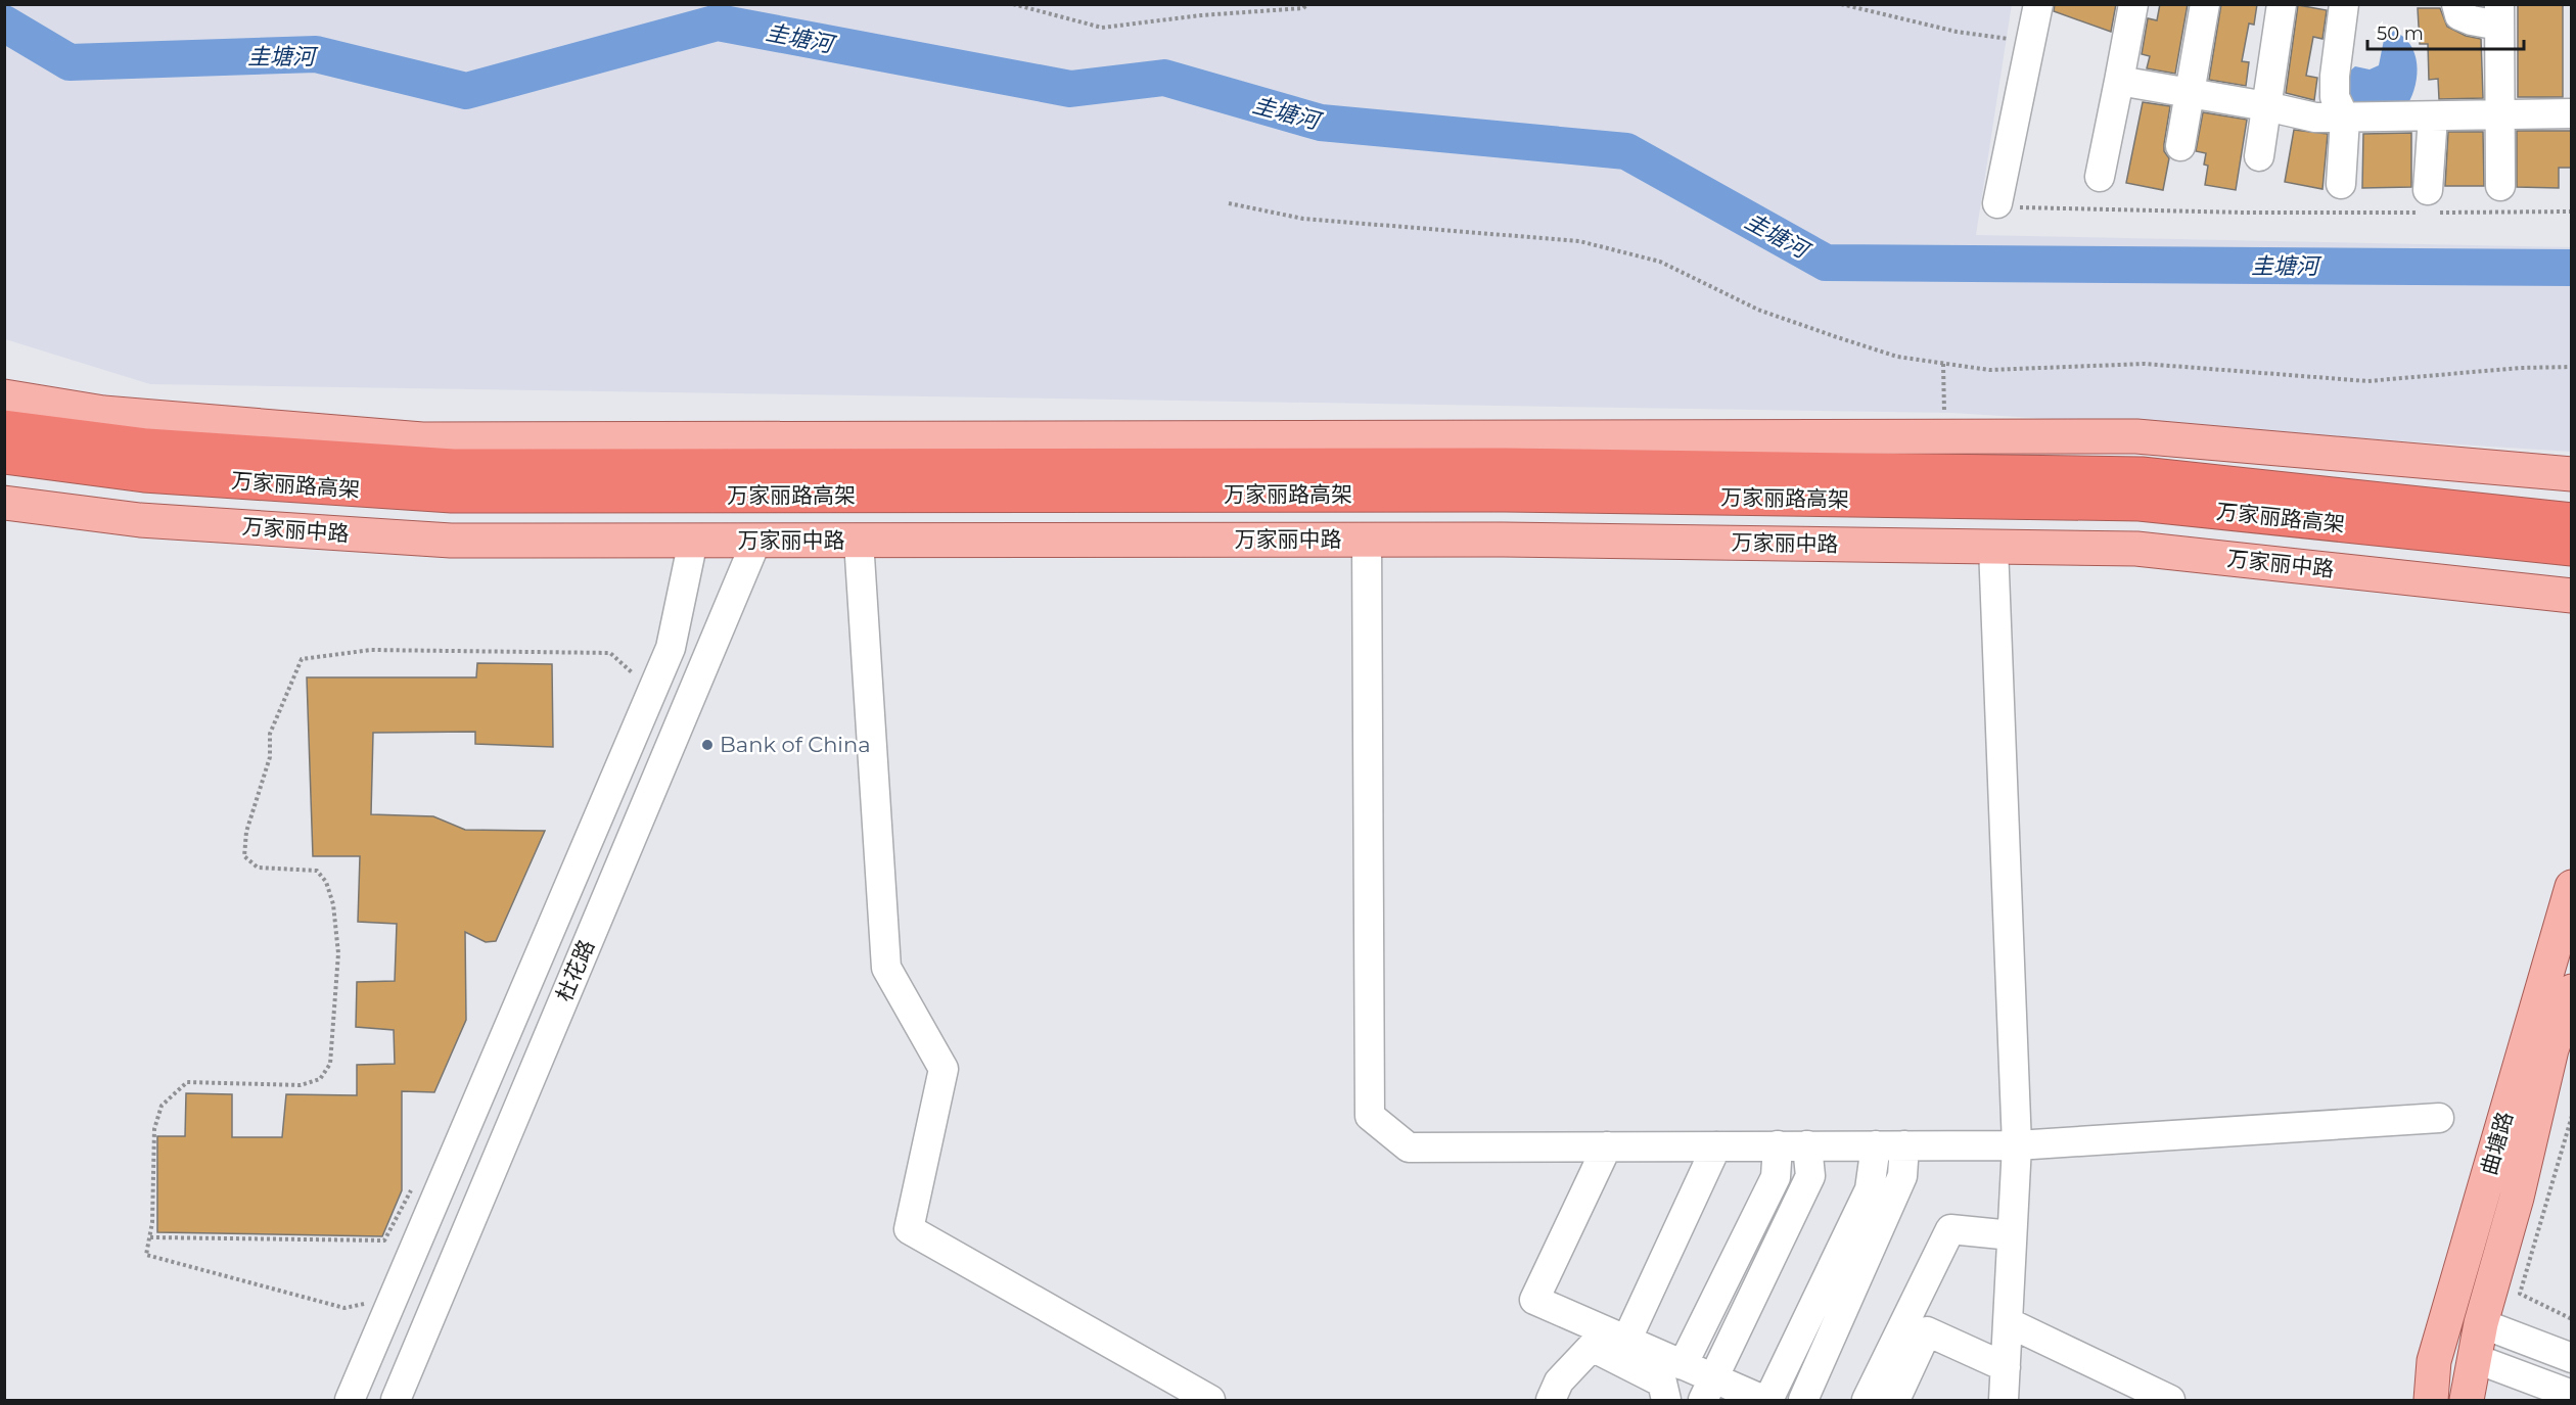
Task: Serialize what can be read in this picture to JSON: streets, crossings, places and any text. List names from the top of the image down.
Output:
{
  "streets": {
    "highway": ["万家丽路高架"],
    "main road": ["万家丽中路", "曲塘路"],
    "street": ["杜花路"]
  },
  "crossings": [
    ["万家丽中路", "杜花路"]
  ],
  "water": ["圭塘河"],
  "places": ["Bank of China"],
  "scale_bar": "50 m"
}
